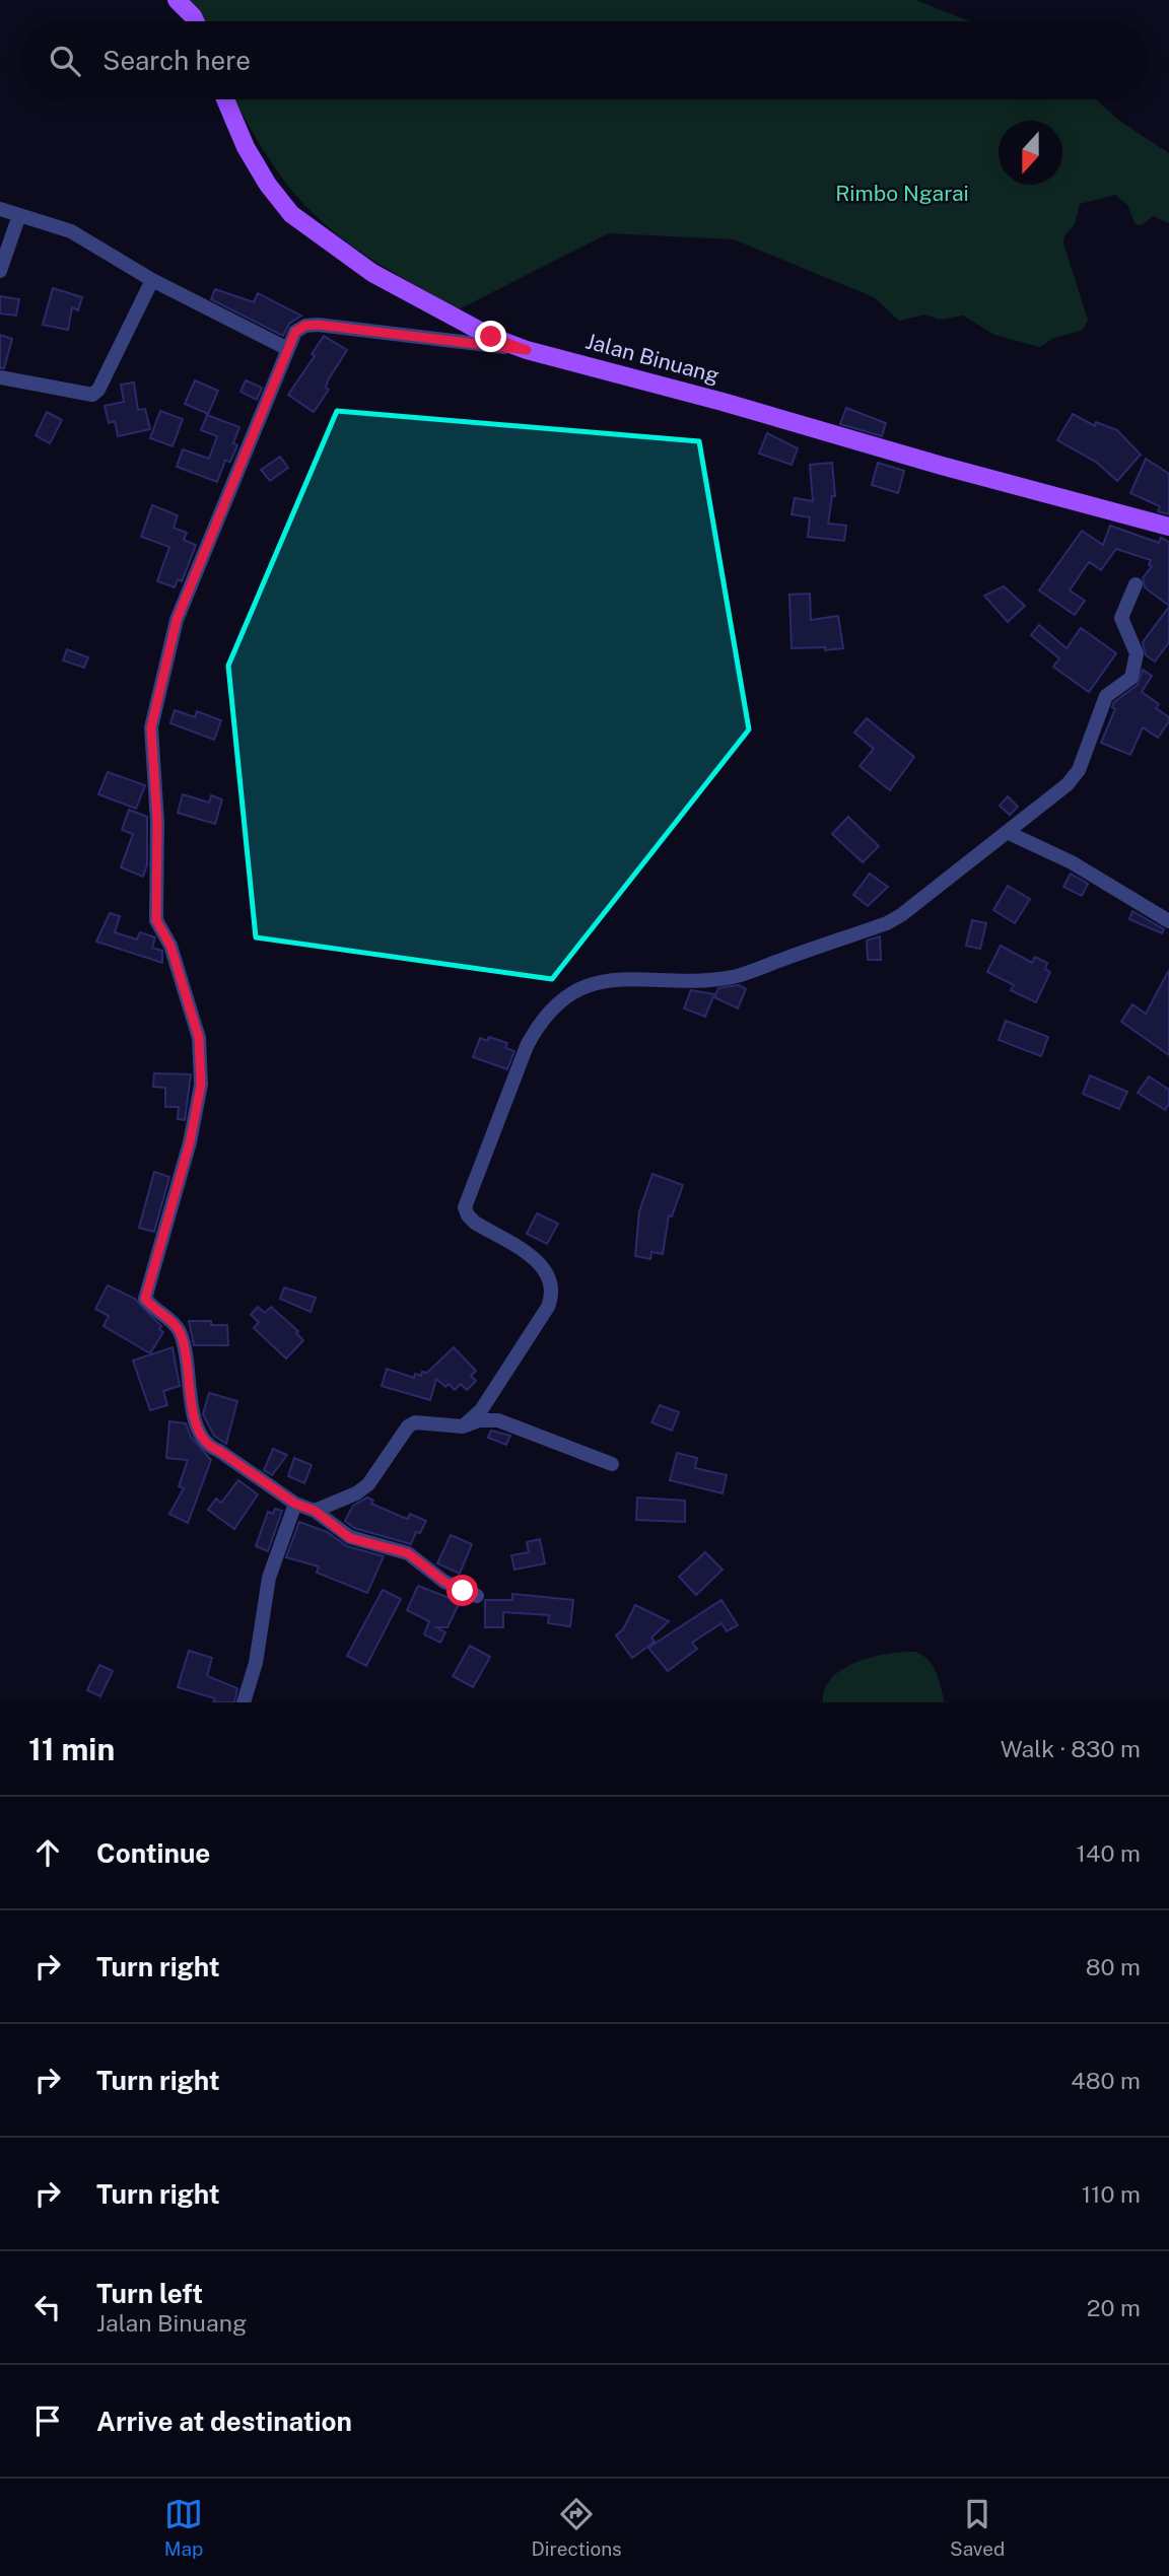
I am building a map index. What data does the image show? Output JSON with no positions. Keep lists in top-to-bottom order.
{
  "streets": {
    "main road": ["Jalan Binuang"]
  },
  "parks": ["Rimbo Ngarai"],
  "north": "bottom",
  "page": {
    "search": "Search here",
    "heading": ["11 min", "Walk · 830 m"],
    "list": [
      ["Continue", "140 m"],
      ["Turn right", "80 m"],
      ["Turn right", "480 m"],
      ["Turn right", "110 m"],
      ["Turn left", "Jalan Binuang", "20 m"],
      "Arrive at destination"
    ],
    "nav": ["Map", "Directions", "Saved"]
  }
}
